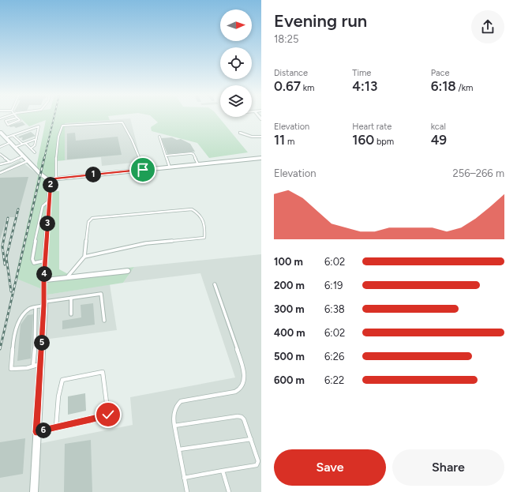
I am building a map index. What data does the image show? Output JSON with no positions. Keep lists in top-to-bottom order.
{
  "north": "right",
  "page": {
    "heading": ["Evening run", "18:25"],
    "stats": [
      ["Distance", "0.67 km"],
      ["Time", "4:13"],
      ["Pace", "6:18 /km"],
      ["Elevation", "11 m"],
      ["Heart rate", "160 bpm"],
      ["kcal", "49"]
    ],
    "chart": ["Elevation", "256–266 m"],
    "pins": [
      "1",
      "2",
      "3",
      "4",
      "5",
      "6"
    ],
    "list": [
      {
        "name": "100 m",
        "note": "6:02"
      },
      {
        "name": "200 m",
        "note": "6:19"
      },
      {
        "name": "300 m",
        "note": "6:38"
      },
      {
        "name": "400 m",
        "note": "6:02"
      },
      {
        "name": "500 m",
        "note": "6:26"
      },
      {
        "name": "600 m",
        "note": "6:22"
      }
    ],
    "buttons": ["Save", "Share"]
  }
}
